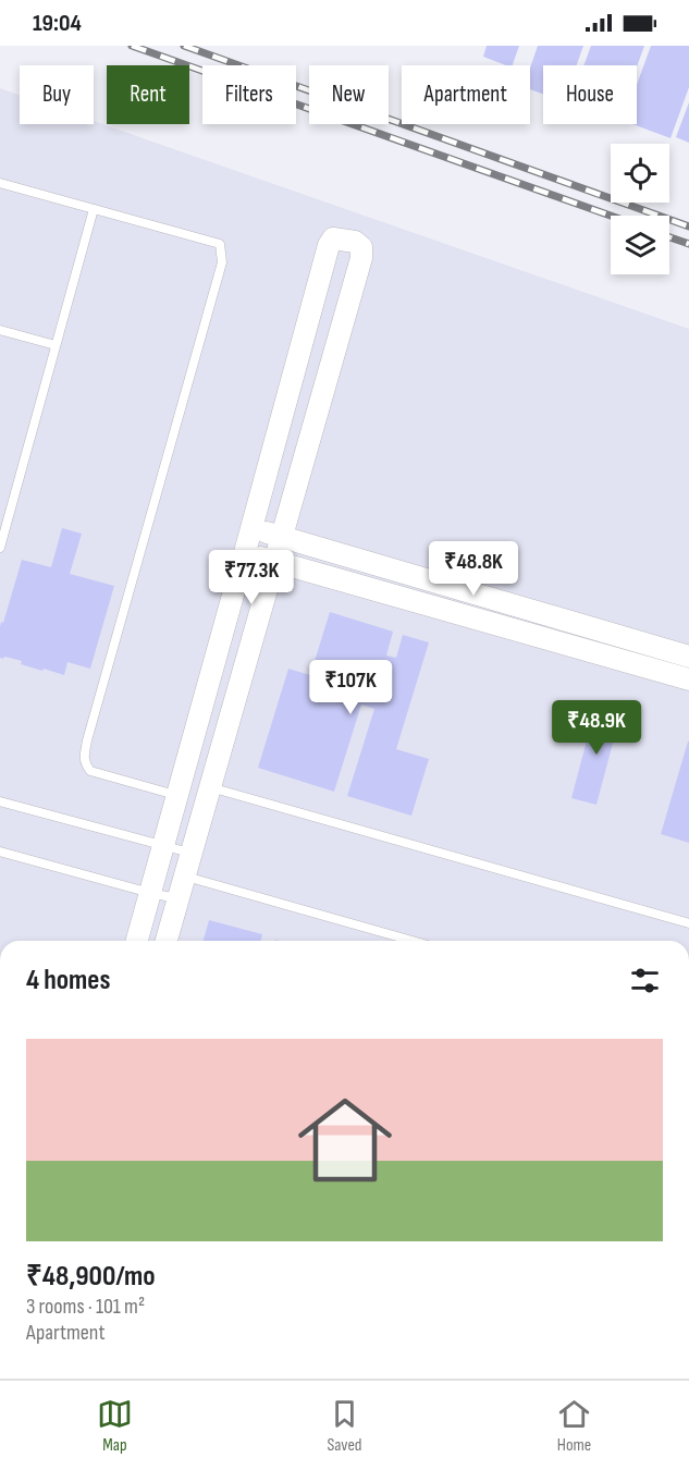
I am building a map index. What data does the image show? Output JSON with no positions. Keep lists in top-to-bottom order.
{
  "page": {
    "status": "19:04",
    "chip": [
      "Buy",
      "Rent",
      "Filters",
      "New",
      "Apartment",
      "House"
    ],
    "price": [
      "₹48.8K",
      "₹77.3K",
      "₹107K",
      "₹48.9K"
    ],
    "heading": "4 homes",
    "list": [
      {
        "name": "₹48,900/mo",
        "note": "3 rooms · 101 m² · Apartment"
      }
    ],
    "tabs": ["Map", "Saved", "Home"]
  }
}
